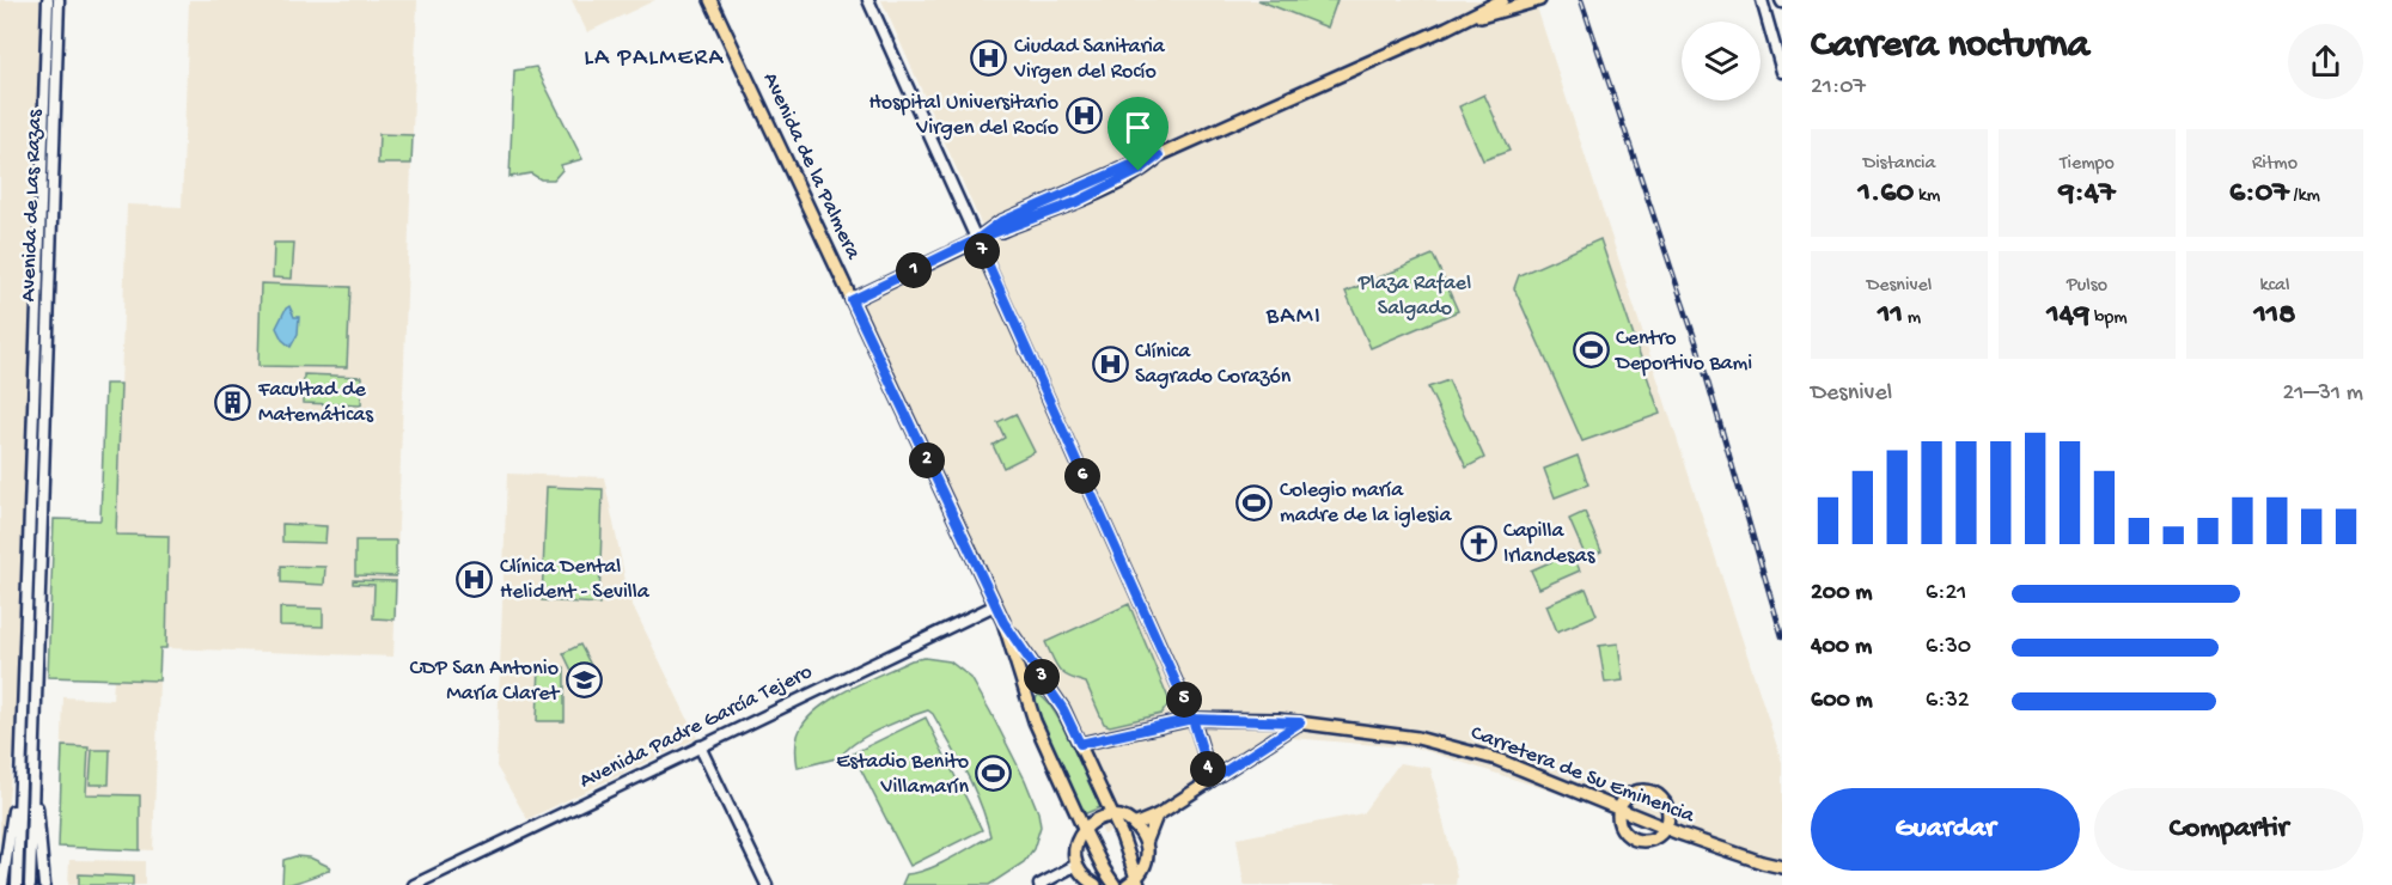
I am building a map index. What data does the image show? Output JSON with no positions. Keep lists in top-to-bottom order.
{
  "streets": {
    "main road": [
      "Avenida de la Palmera",
      "Avenida de Las Razas",
      "Avenida Padre García Tejero",
      "Carretera de Su Eminencia"
    ]
  },
  "crossings": [
    ["Avenida de la Palmera", "Avenida Padre García Tejero"]
  ],
  "districts": ["LA PALMERA", "BAMI"],
  "parks": ["Plaza Rafael Salgado"],
  "places": {
    "hospital": [
      "Ciudad Sanitaria Virgen del Rocío",
      "Hospital Universitario Virgen del Rocío",
      "Clínica Sagrado Corazón",
      "Clínica Dental Helident - Sevilla"
    ],
    "sports": ["Centro Deportivo Bami", "Colegio maría madre de la iglesia", "Estadio Benito Villamarín"],
    "building": ["Facultad de Matemáticas"],
    "church": ["Capilla Irlandesas"],
    "school or university": ["CDP San Antonio María Claret"]
  },
  "page": {
    "heading": ["Carrera nocturna", "21:07"],
    "stats": [
      ["Distancia", "1.60 km"],
      ["Tiempo", "9:47"],
      ["Ritmo", "6:07 /km"],
      ["Desnivel", "11 m"],
      ["Pulso", "149 bpm"],
      ["kcal", "118"]
    ],
    "pins": [
      "7",
      "1",
      "2",
      "6",
      "3",
      "5",
      "4"
    ],
    "chart": ["Desnivel", "21–31 m"],
    "list": [
      {
        "name": "200 m",
        "note": "6:21"
      },
      {
        "name": "400 m",
        "note": "6:30"
      },
      {
        "name": "600 m",
        "note": "6:32"
      }
    ],
    "buttons": ["Guardar", "Compartir"]
  }
}
